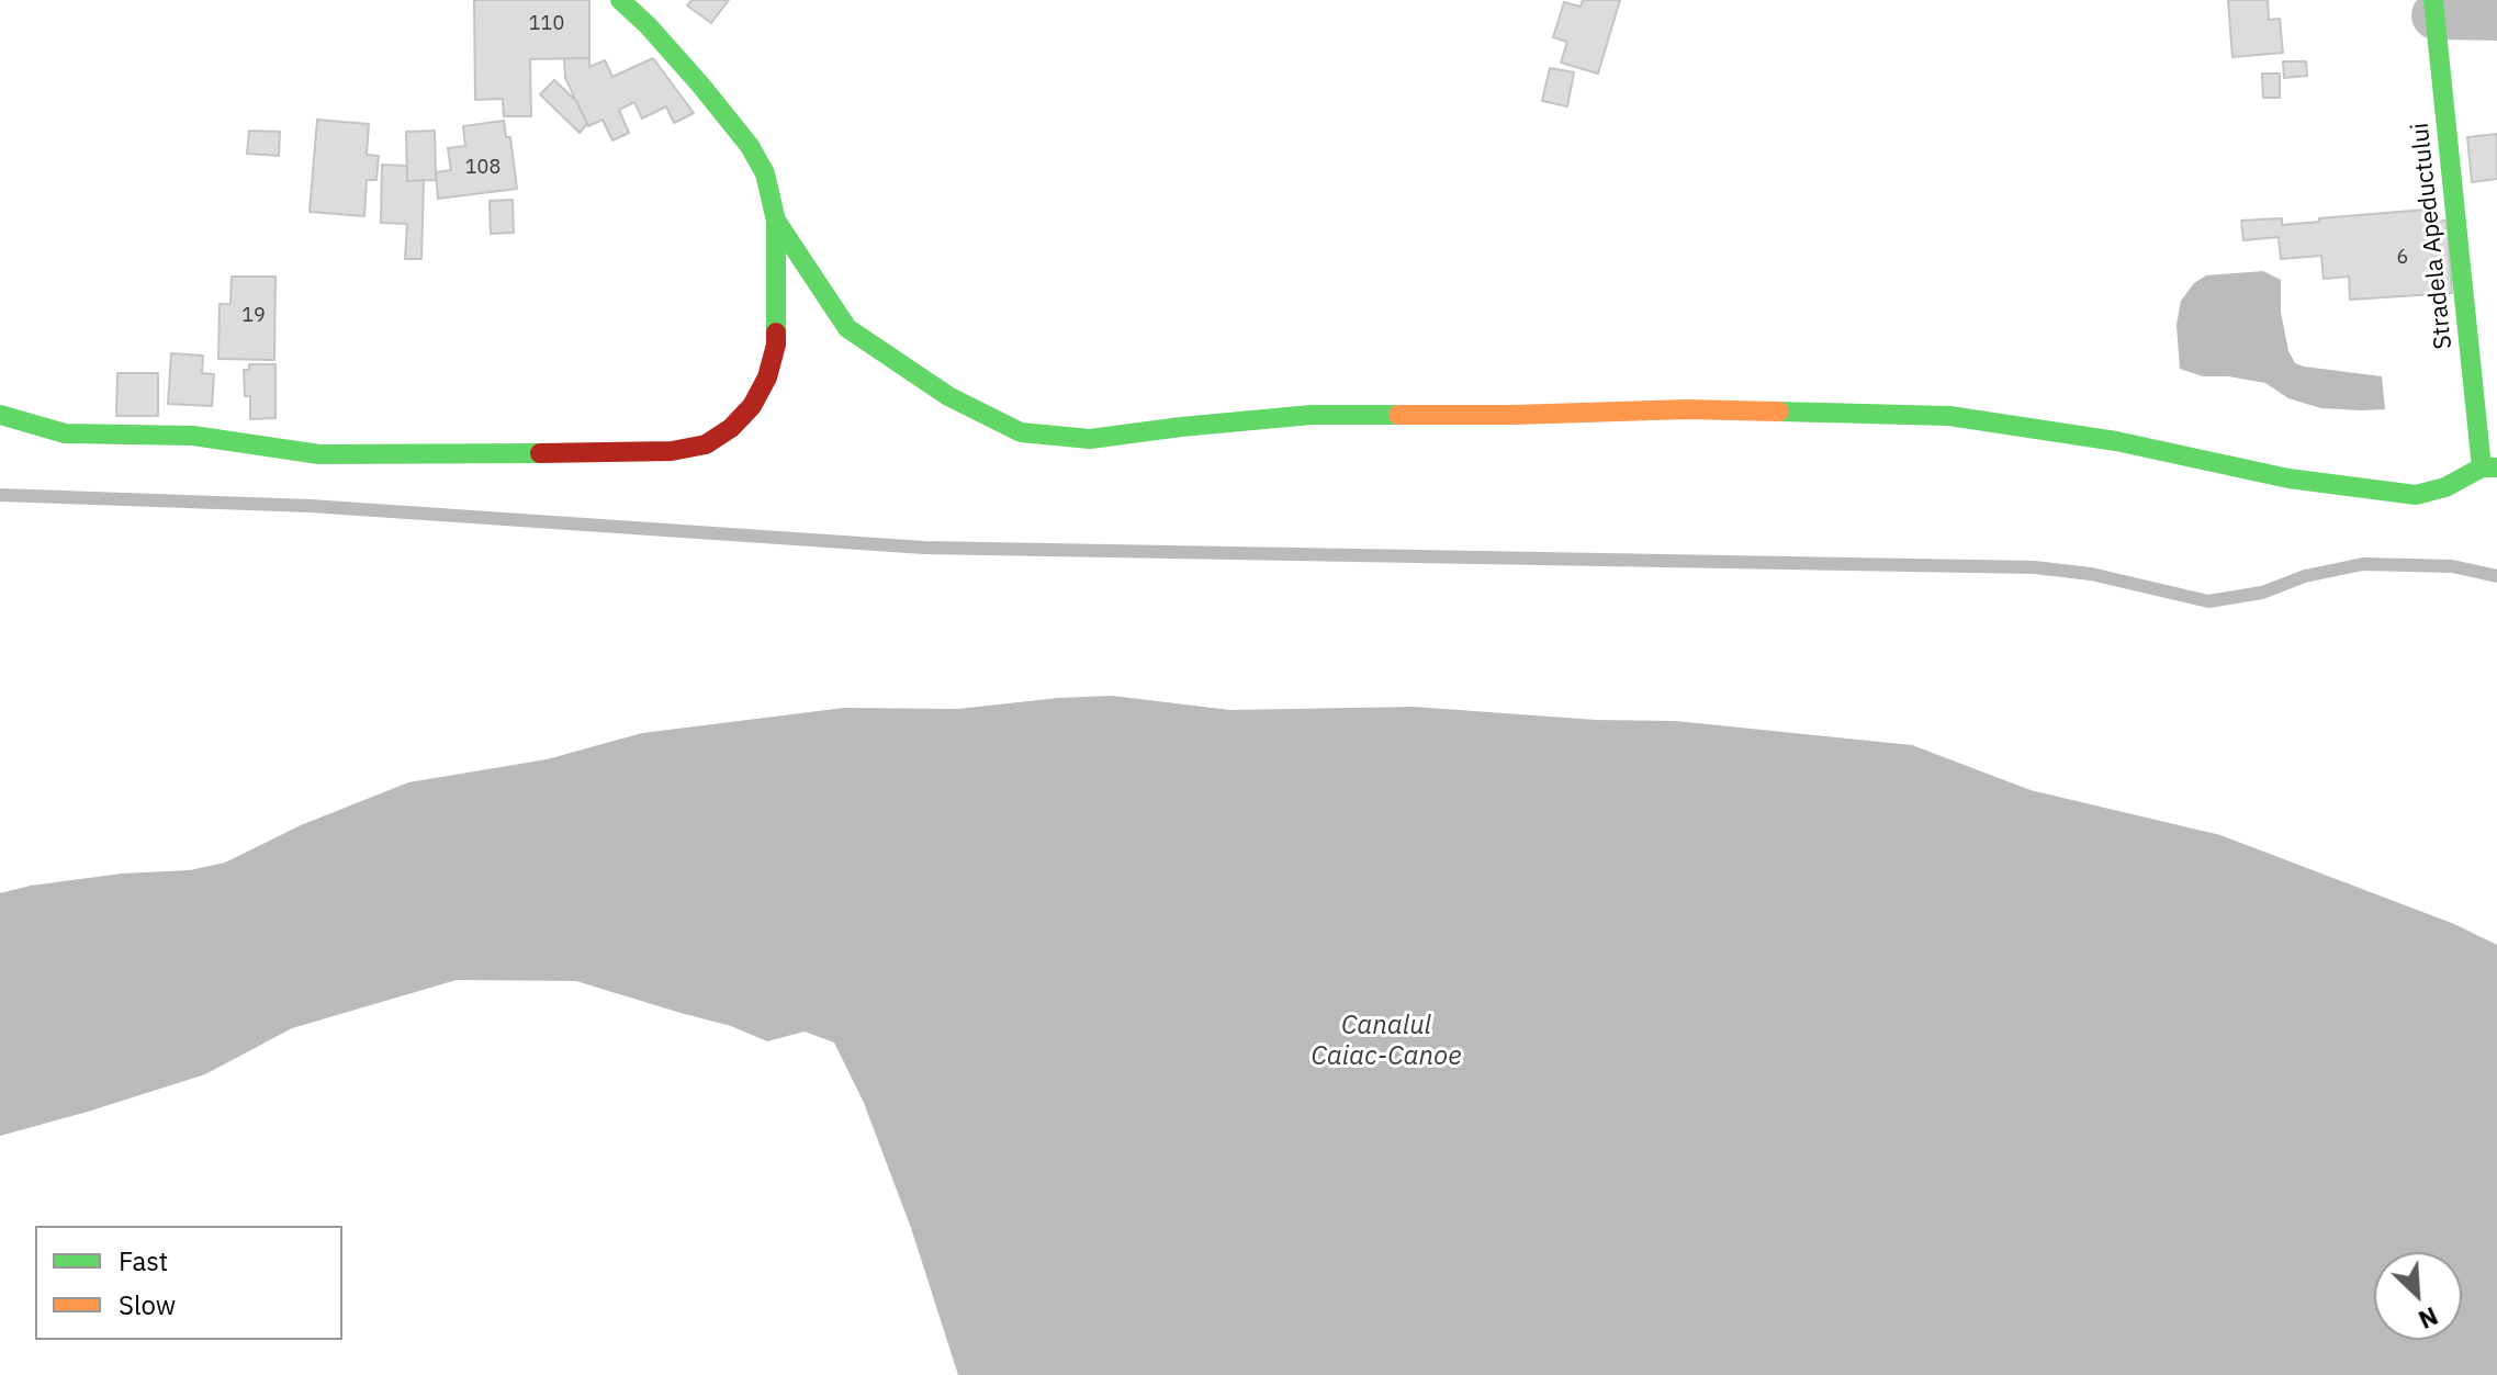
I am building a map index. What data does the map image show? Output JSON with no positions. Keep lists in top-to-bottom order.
{
  "streets": {
    "street": ["Stradela Apeductului"]
  },
  "water": ["Canalul Caiac-Canoe"],
  "house_numbers": [
    "110",
    "108",
    "6",
    "19"
  ],
  "legend": ["Fast", "Slow"],
  "north": "bottom right"
}
